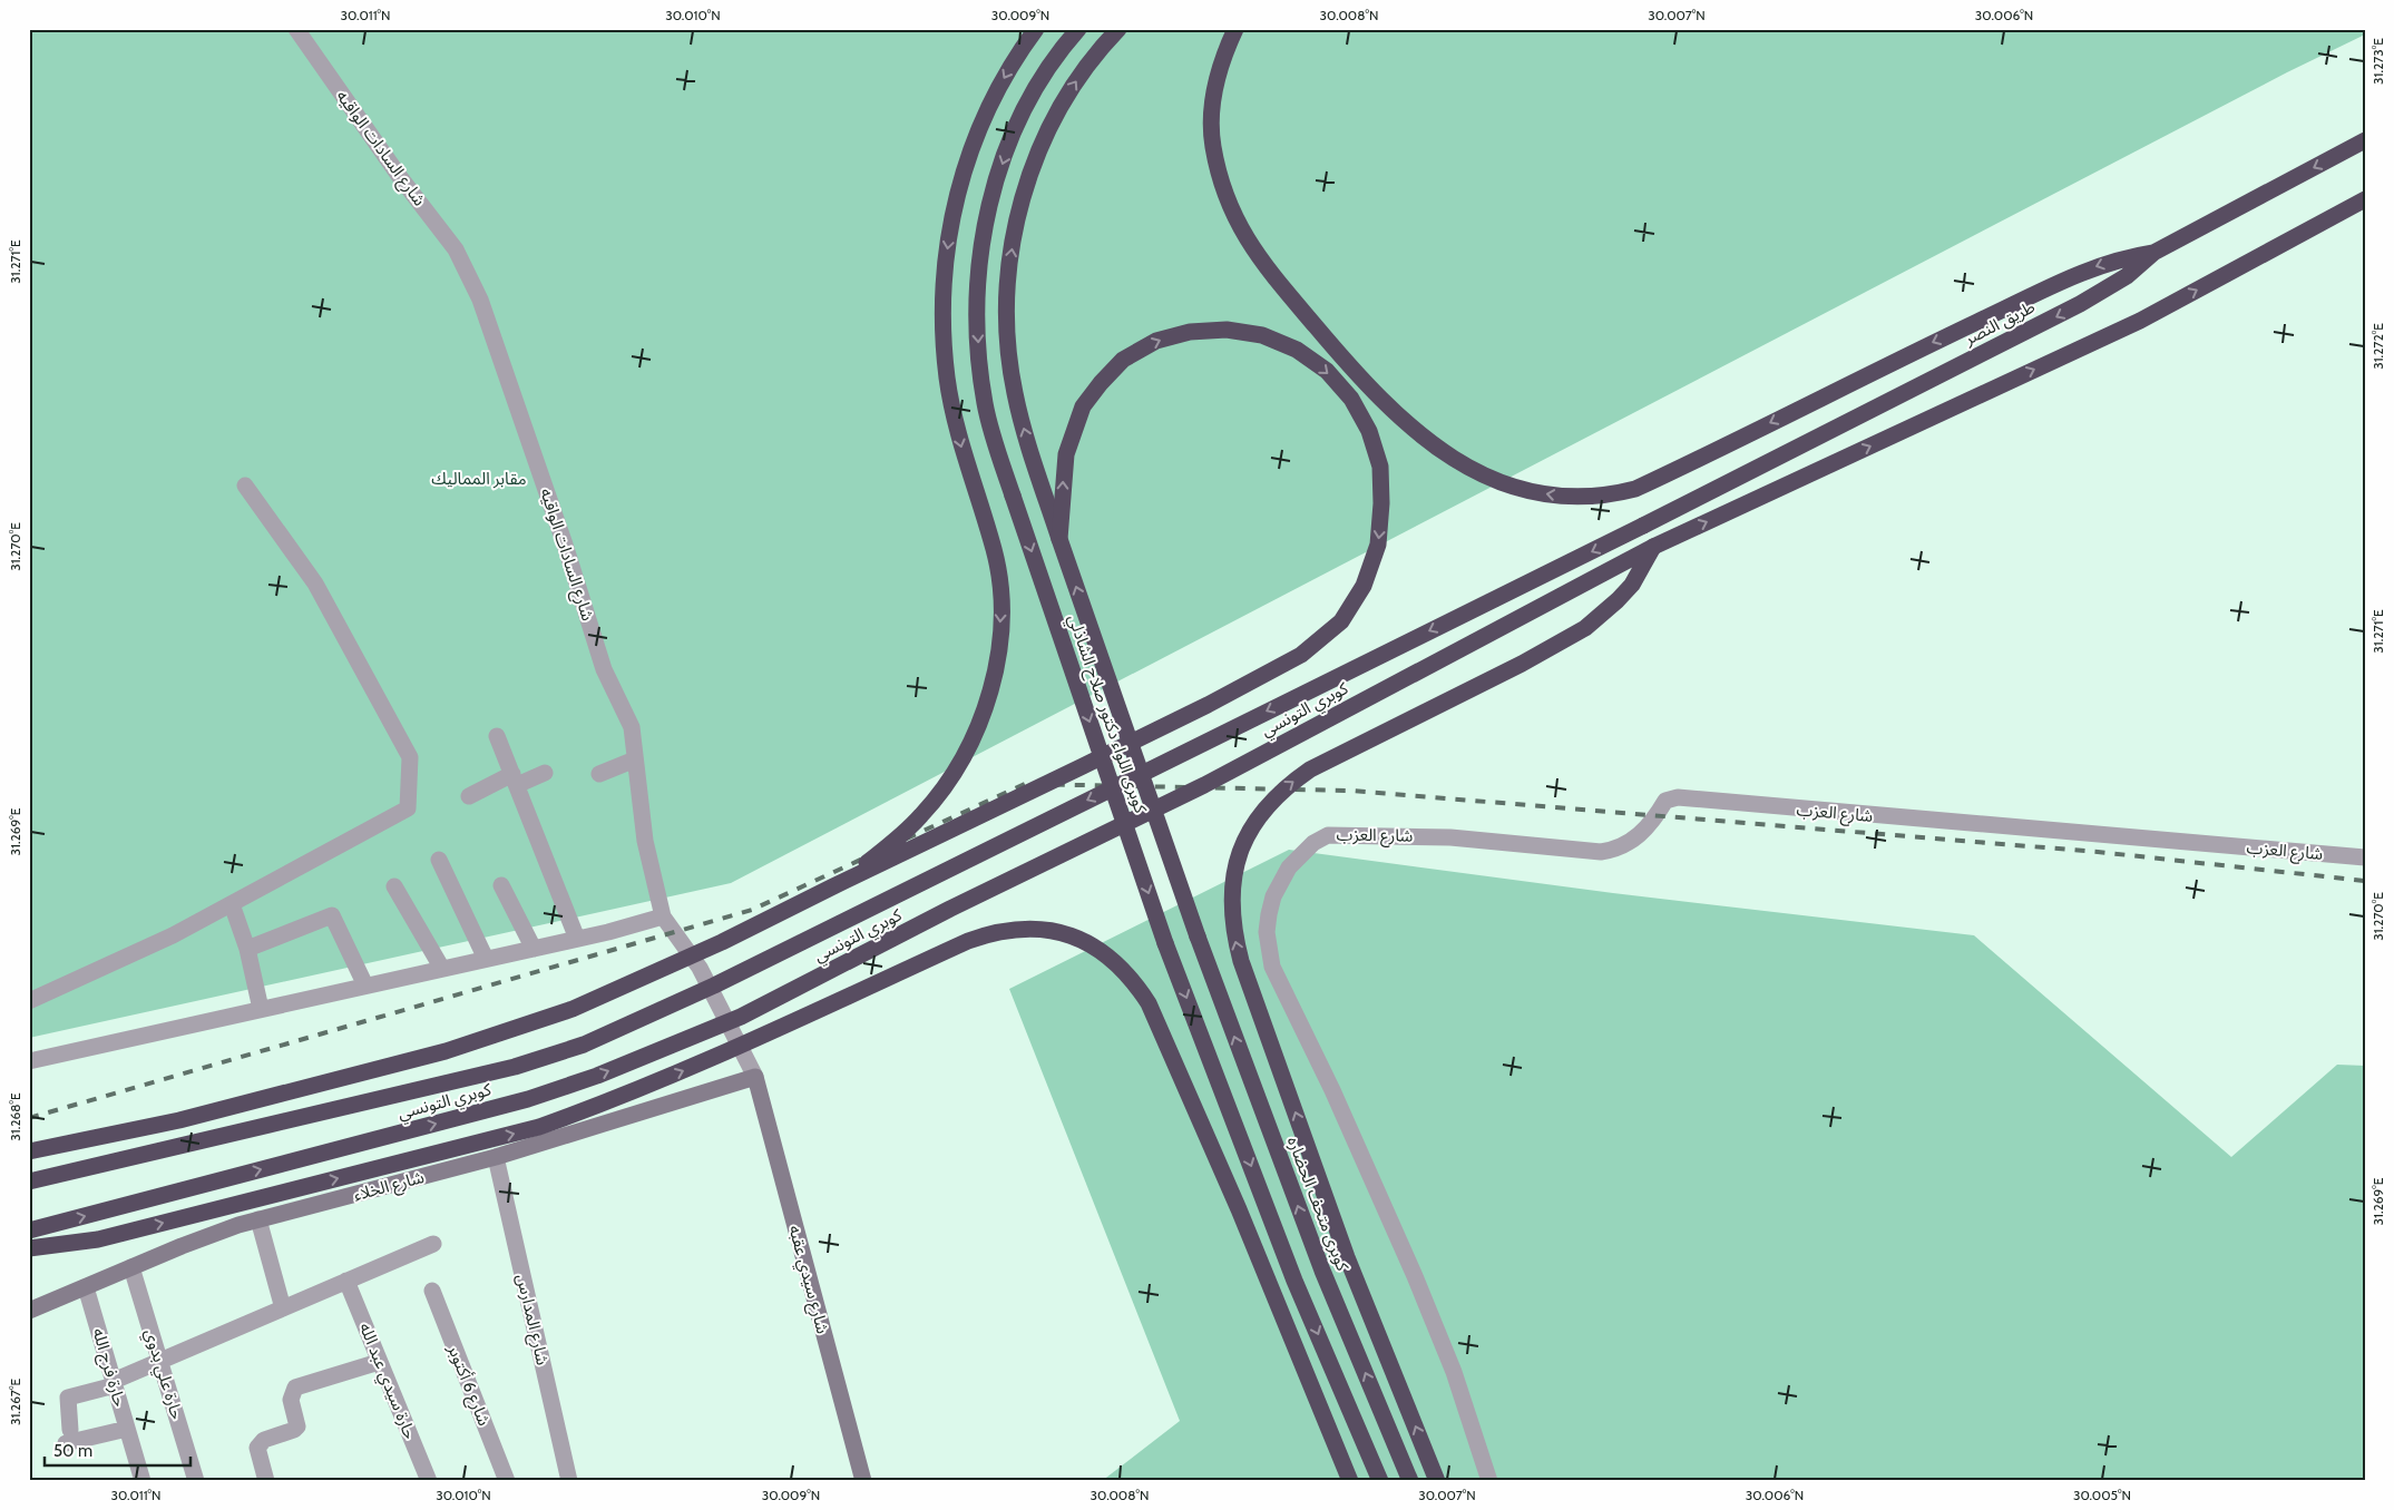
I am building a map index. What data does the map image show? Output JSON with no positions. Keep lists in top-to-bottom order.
{
  "streets": {
    "highway": [
      "طريق النصر",
      "كوبري التونسي",
      "كوبرى اللواء دكتور صلاح الشاذلي",
      "كوبرى متحف الحضاره"
    ],
    "street": [
      "شارع السادات الواقيه",
      "شارع العزب",
      "شارع الخلاء",
      "شارع سيدي عقبه",
      "شارع المدارس",
      "حارة فرج الله",
      "حارة علي بدوي",
      "حارة سيدي عبد الله",
      "شارع 6 أكتوبر"
    ]
  },
  "crossings": [
    ["شارع السادات الواقيه", "شارع الخلاء"],
    ["شارع السادات الواقيه", "شارع سيدي عقبه"],
    ["طريق النصر", "كوبري التونسي"],
    ["كوبرى اللواء دكتور صلاح الشاذلي", "كوبرى متحف الحضاره"],
    ["شارع الخلاء", "شارع سيدي عقبه"],
    ["شارع الخلاء", "شارع المدارس"],
    ["شارع الخلاء", "حارة فرج الله"],
    ["شارع الخلاء", "حارة علي بدوي"]
  ],
  "one_way": ["كوبرى متحف الحضاره"],
  "parks": ["مقابر المماليك"],
  "scale_bar": "50 m",
  "coordinates": [
    "30.011°N",
    "30.010°N",
    "30.009°N",
    "30.008°N",
    "30.007°N",
    "30.006°N",
    "31.273°E",
    "31.271°E",
    "31.272°E",
    "31.270°E",
    "31.269°E",
    "31.268°E",
    "31.267°E",
    "30.005°N"
  ]
}
